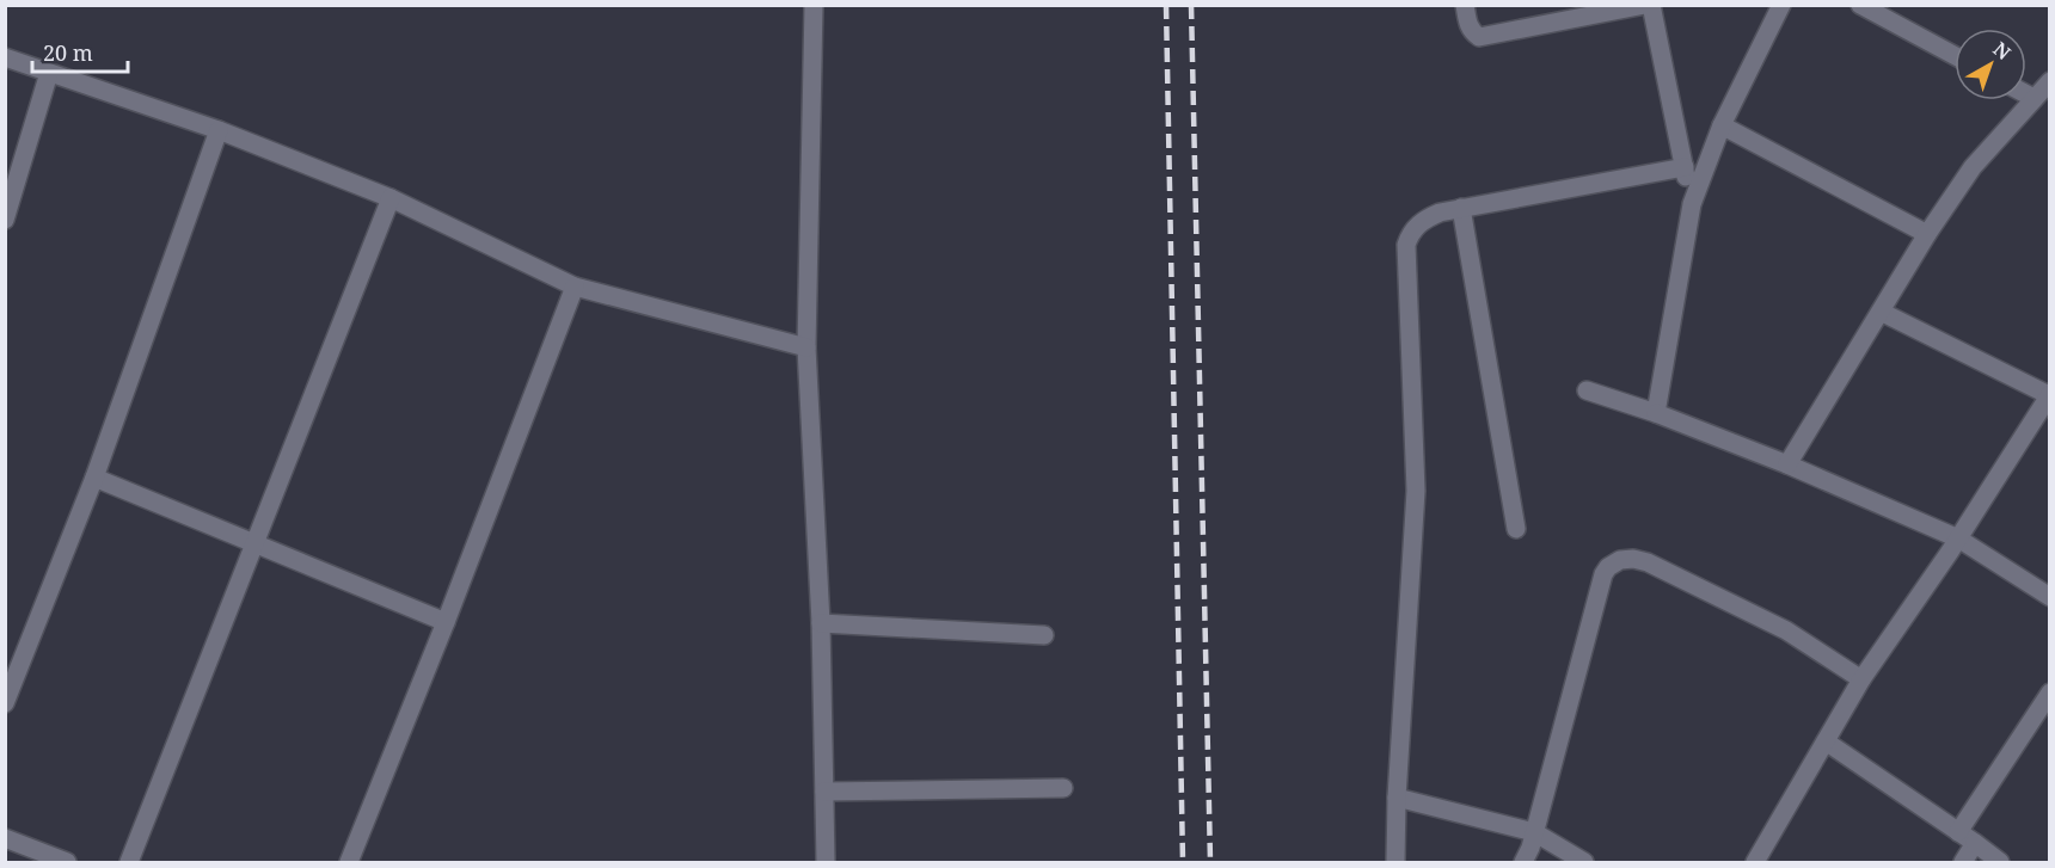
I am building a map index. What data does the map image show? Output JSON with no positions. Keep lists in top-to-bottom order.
{
  "scale_bar": "20 m",
  "north": "top right"
}
